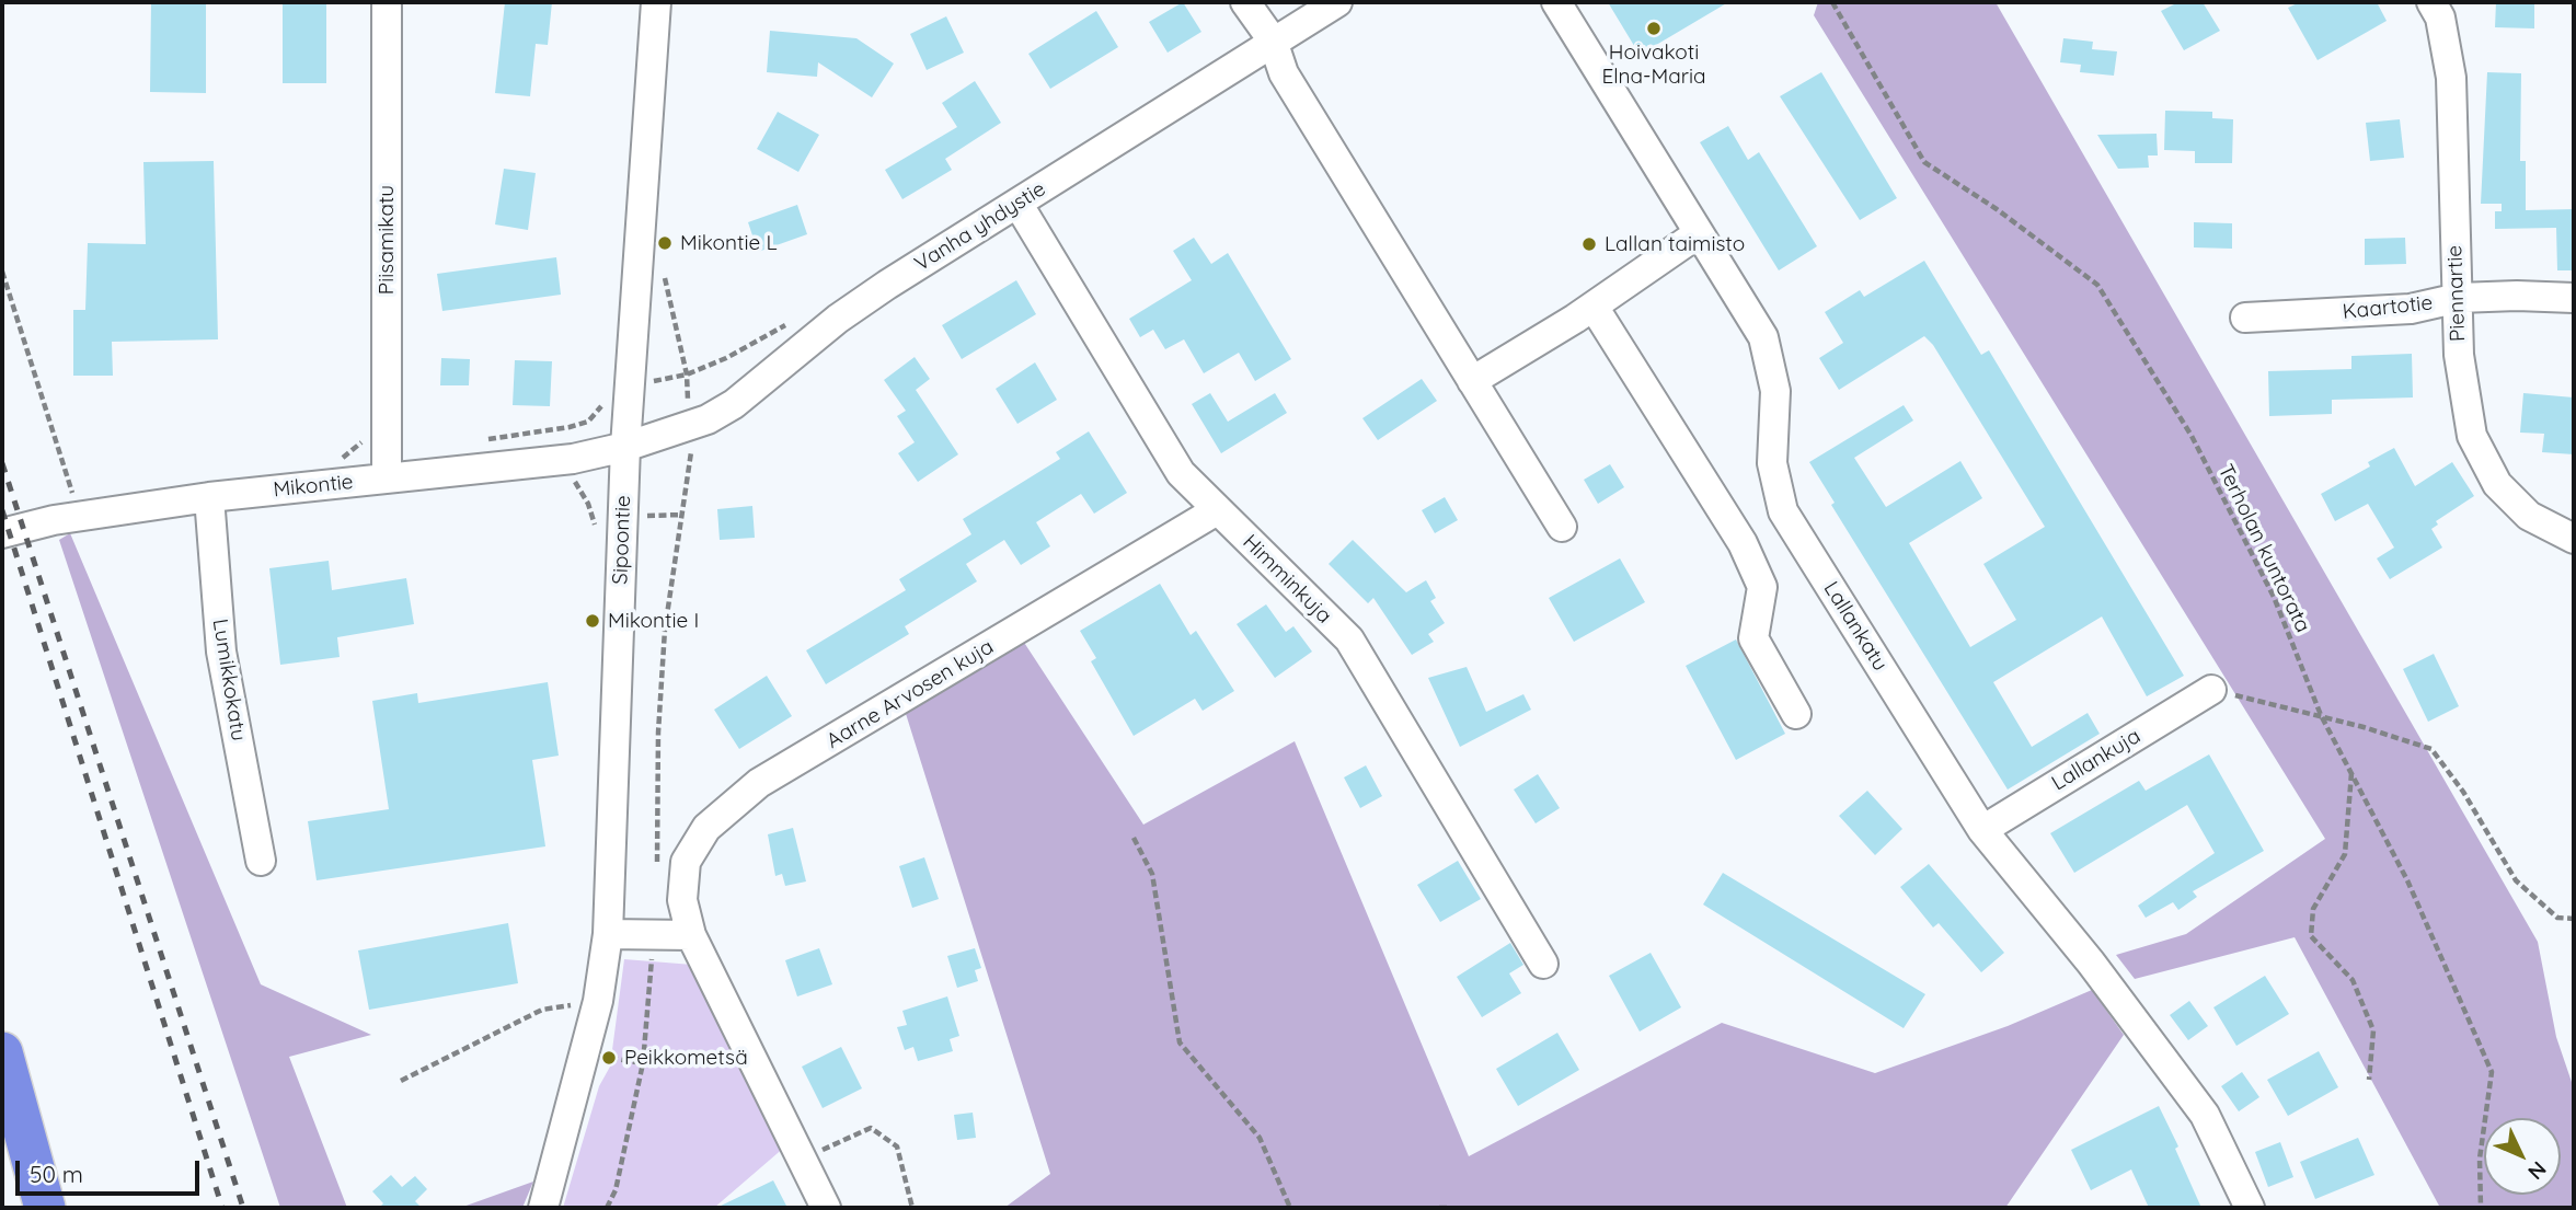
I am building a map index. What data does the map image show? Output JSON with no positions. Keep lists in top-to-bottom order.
{
  "streets": {
    "street": [
      "Vanha yhdystie",
      "Piisamikatu",
      "Piennartie",
      "Kaartotie",
      "Mikontie",
      "Sipoontie",
      "Himminkuja",
      "Lallankatu",
      "Lumikkokatu",
      "Aarne Arvosen kuja",
      "Lallankuja"
    ],
    "path": ["Terholan kuntorata"]
  },
  "crossings": [
    ["Vanha yhdystie", "Mikontie"],
    ["Vanha yhdystie", "Sipoontie"],
    ["Vanha yhdystie", "Himminkuja"],
    ["Piisamikatu", "Mikontie"],
    ["Piennartie", "Kaartotie"],
    ["Mikontie", "Sipoontie"],
    ["Mikontie", "Lumikkokatu"],
    ["Himminkuja", "Aarne Arvosen kuja"],
    ["Lallankatu", "Lallankuja"]
  ],
  "places": [
    "Hoivakoti Elna-Maria",
    "Mikontie L",
    "Lallan taimisto",
    "Mikontie I",
    "Peikkometsä"
  ],
  "scale_bar": "50 m",
  "north": "bottom right"
}
